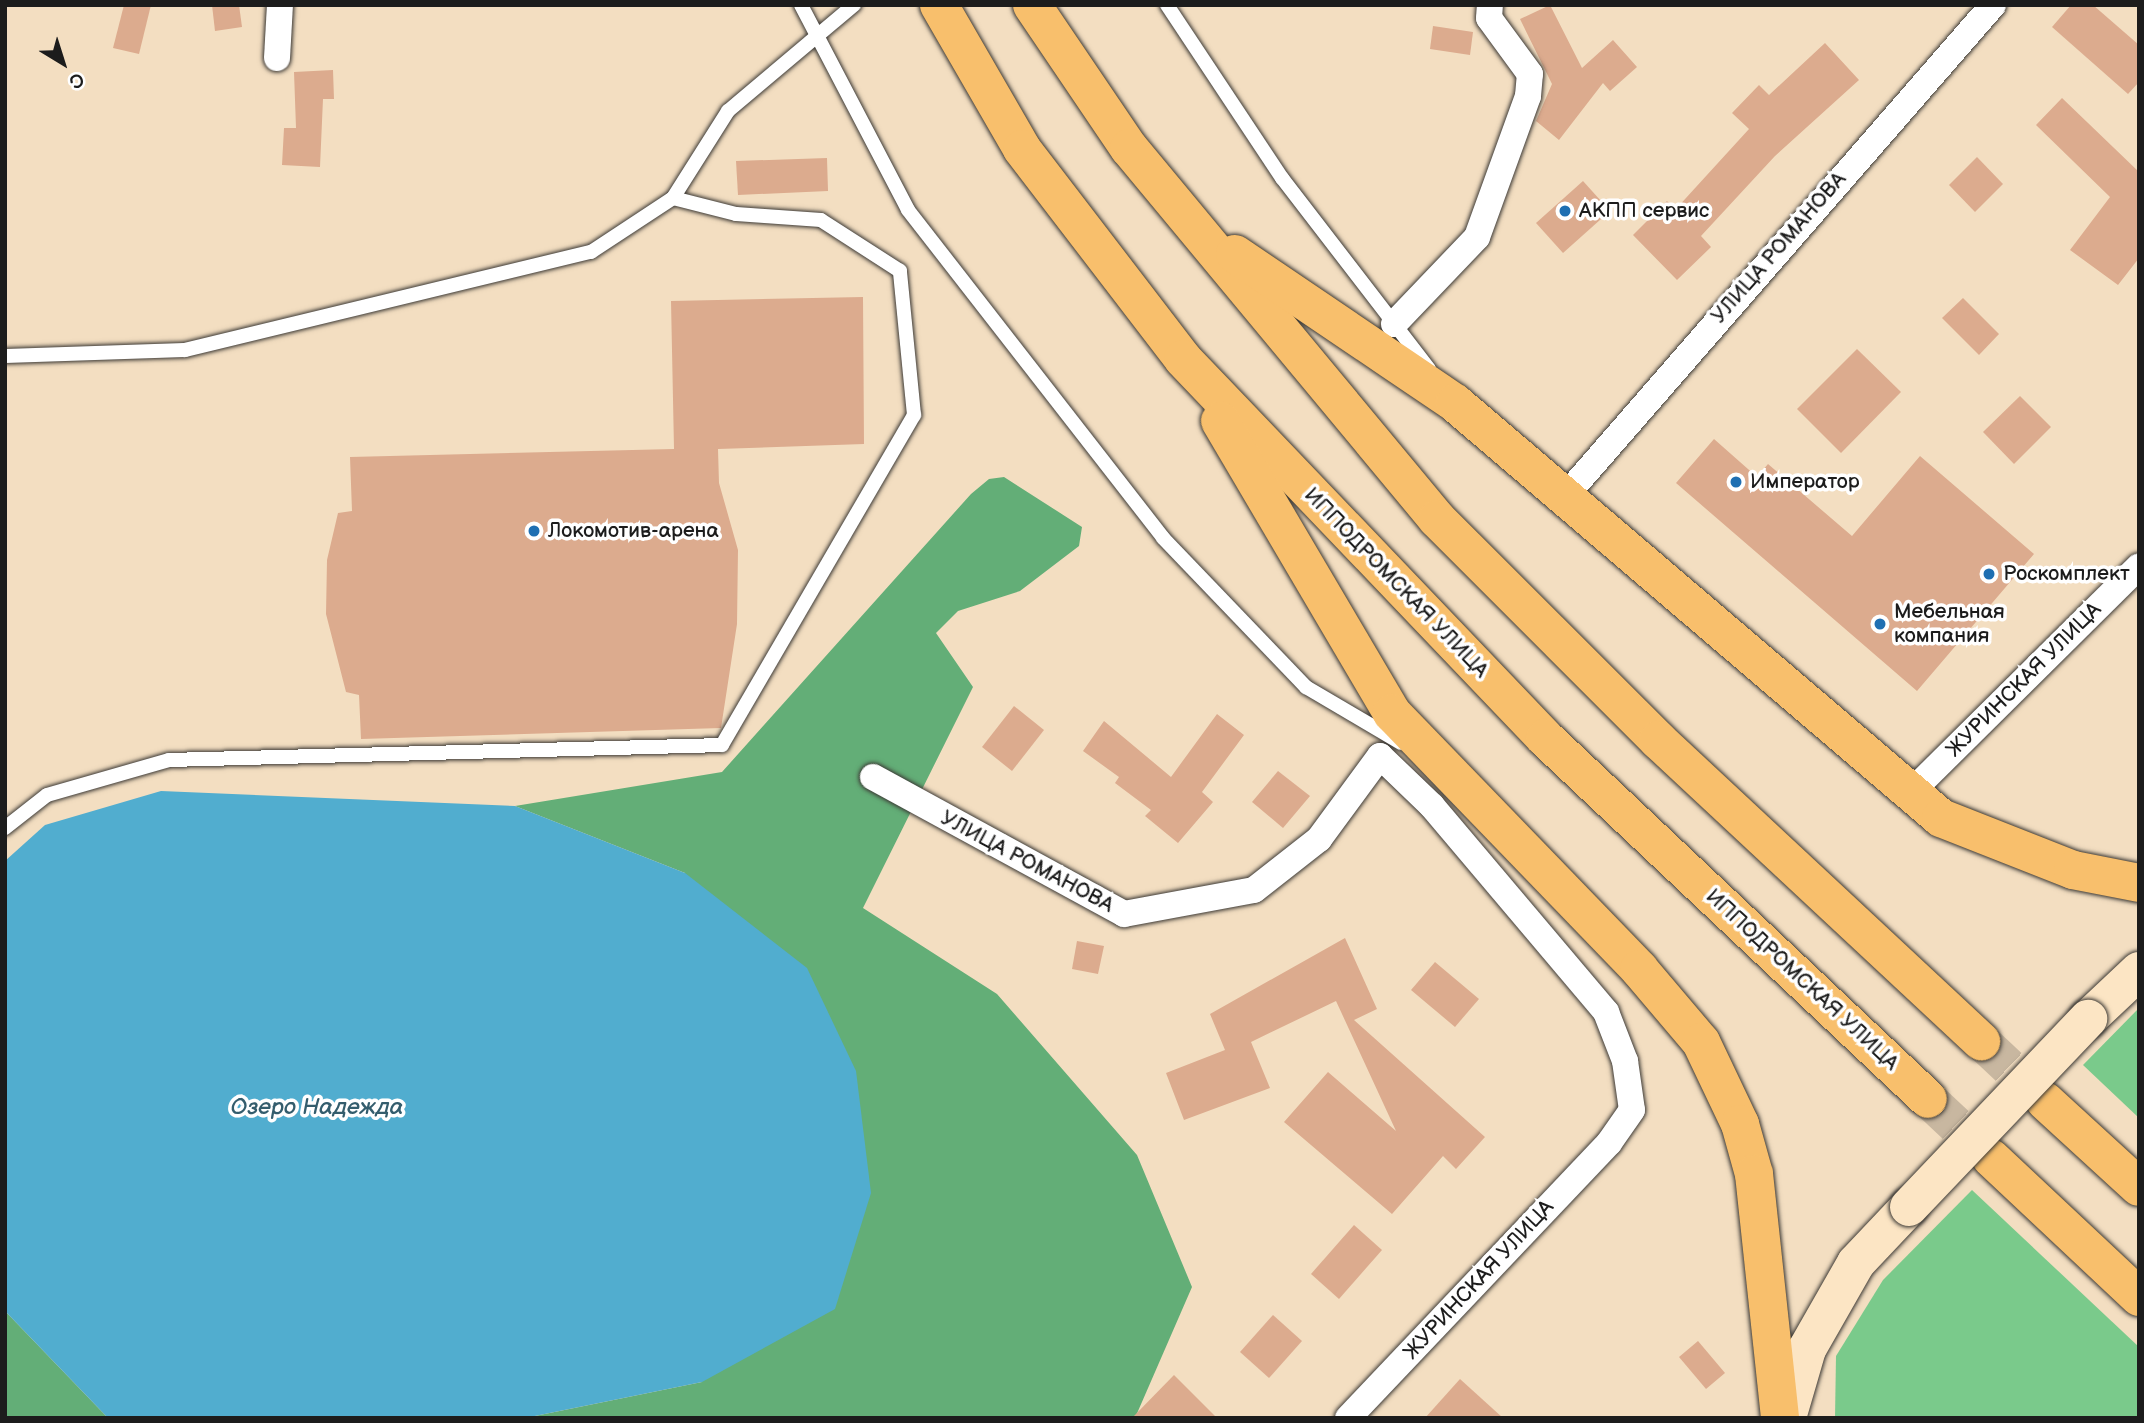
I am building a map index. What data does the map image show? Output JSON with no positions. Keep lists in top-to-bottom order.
{
  "streets": {
    "highway": ["ИППОДРОМСКАЯ УЛИЦА"],
    "street": ["УЛИЦА РОМАНОВА", "ЖУРИНСКАЯ УЛИЦА"]
  },
  "crossings": [
    ["УЛИЦА РОМАНОВА", "ЖУРИНСКАЯ УЛИЦА"]
  ],
  "water": ["Озеро Надежда"],
  "places": [
    "АКПП сервис",
    "Император",
    "Локомотив-арена",
    "Роскомплект",
    "Мебельная компания"
  ],
  "north": "bottom right"
}
